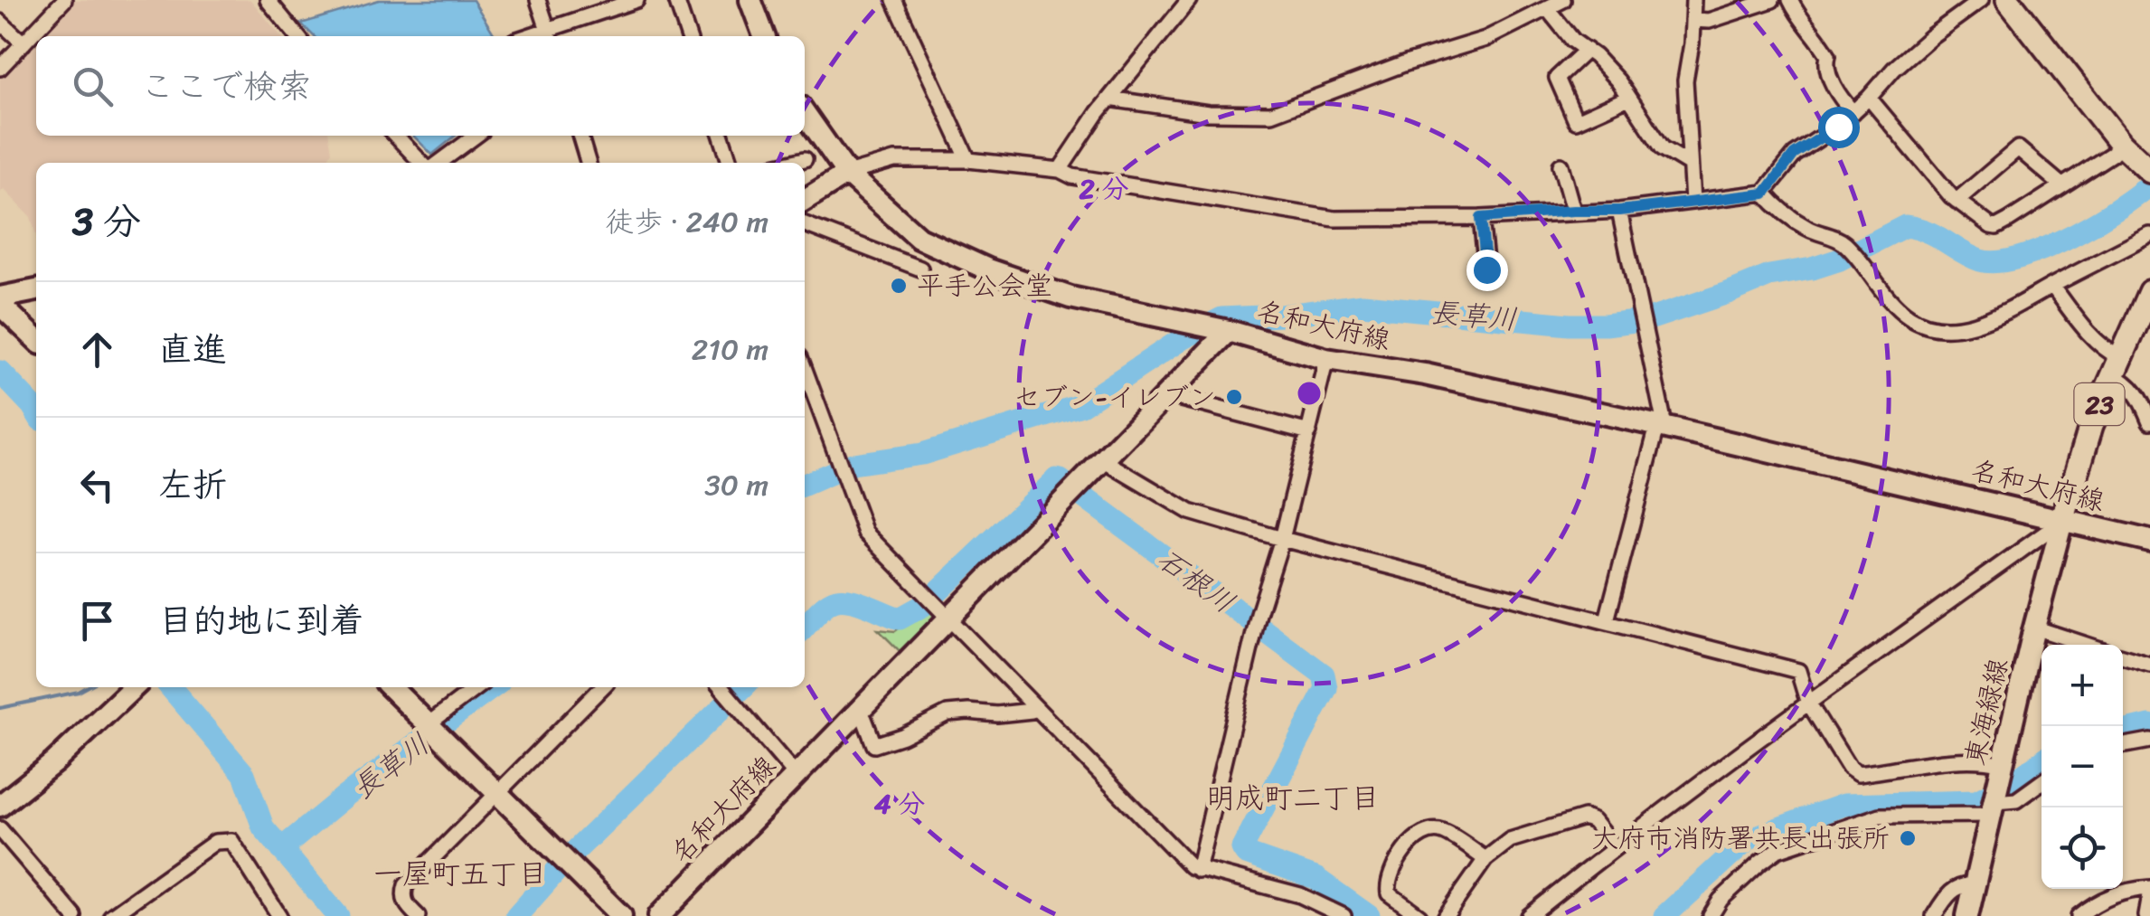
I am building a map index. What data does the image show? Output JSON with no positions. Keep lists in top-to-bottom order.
{
  "streets": {
    "main road": ["名和大府線", "23", "東海緑線"]
  },
  "crossings": [
    ["名和大府線", "23"],
    ["名和大府線", "東海緑線"],
    ["23", "東海緑線"]
  ],
  "districts": ["明成町二丁目", "一屋町五丁目"],
  "water": ["長草川", "石根川"],
  "places": ["平手公会堂", "セブン-イレブン", "大府市消防署共長出張所"],
  "page": {
    "search": "ここで検索",
    "heading": ["3 分", "徒歩 · 240 m"],
    "list": [
      ["直進", "210 m"],
      ["左折", "30 m"],
      "目的地に到着"
    ],
    "map_buttons": ["+", "−"]
  },
  "rings": ["2 分", "4 分"]
}
